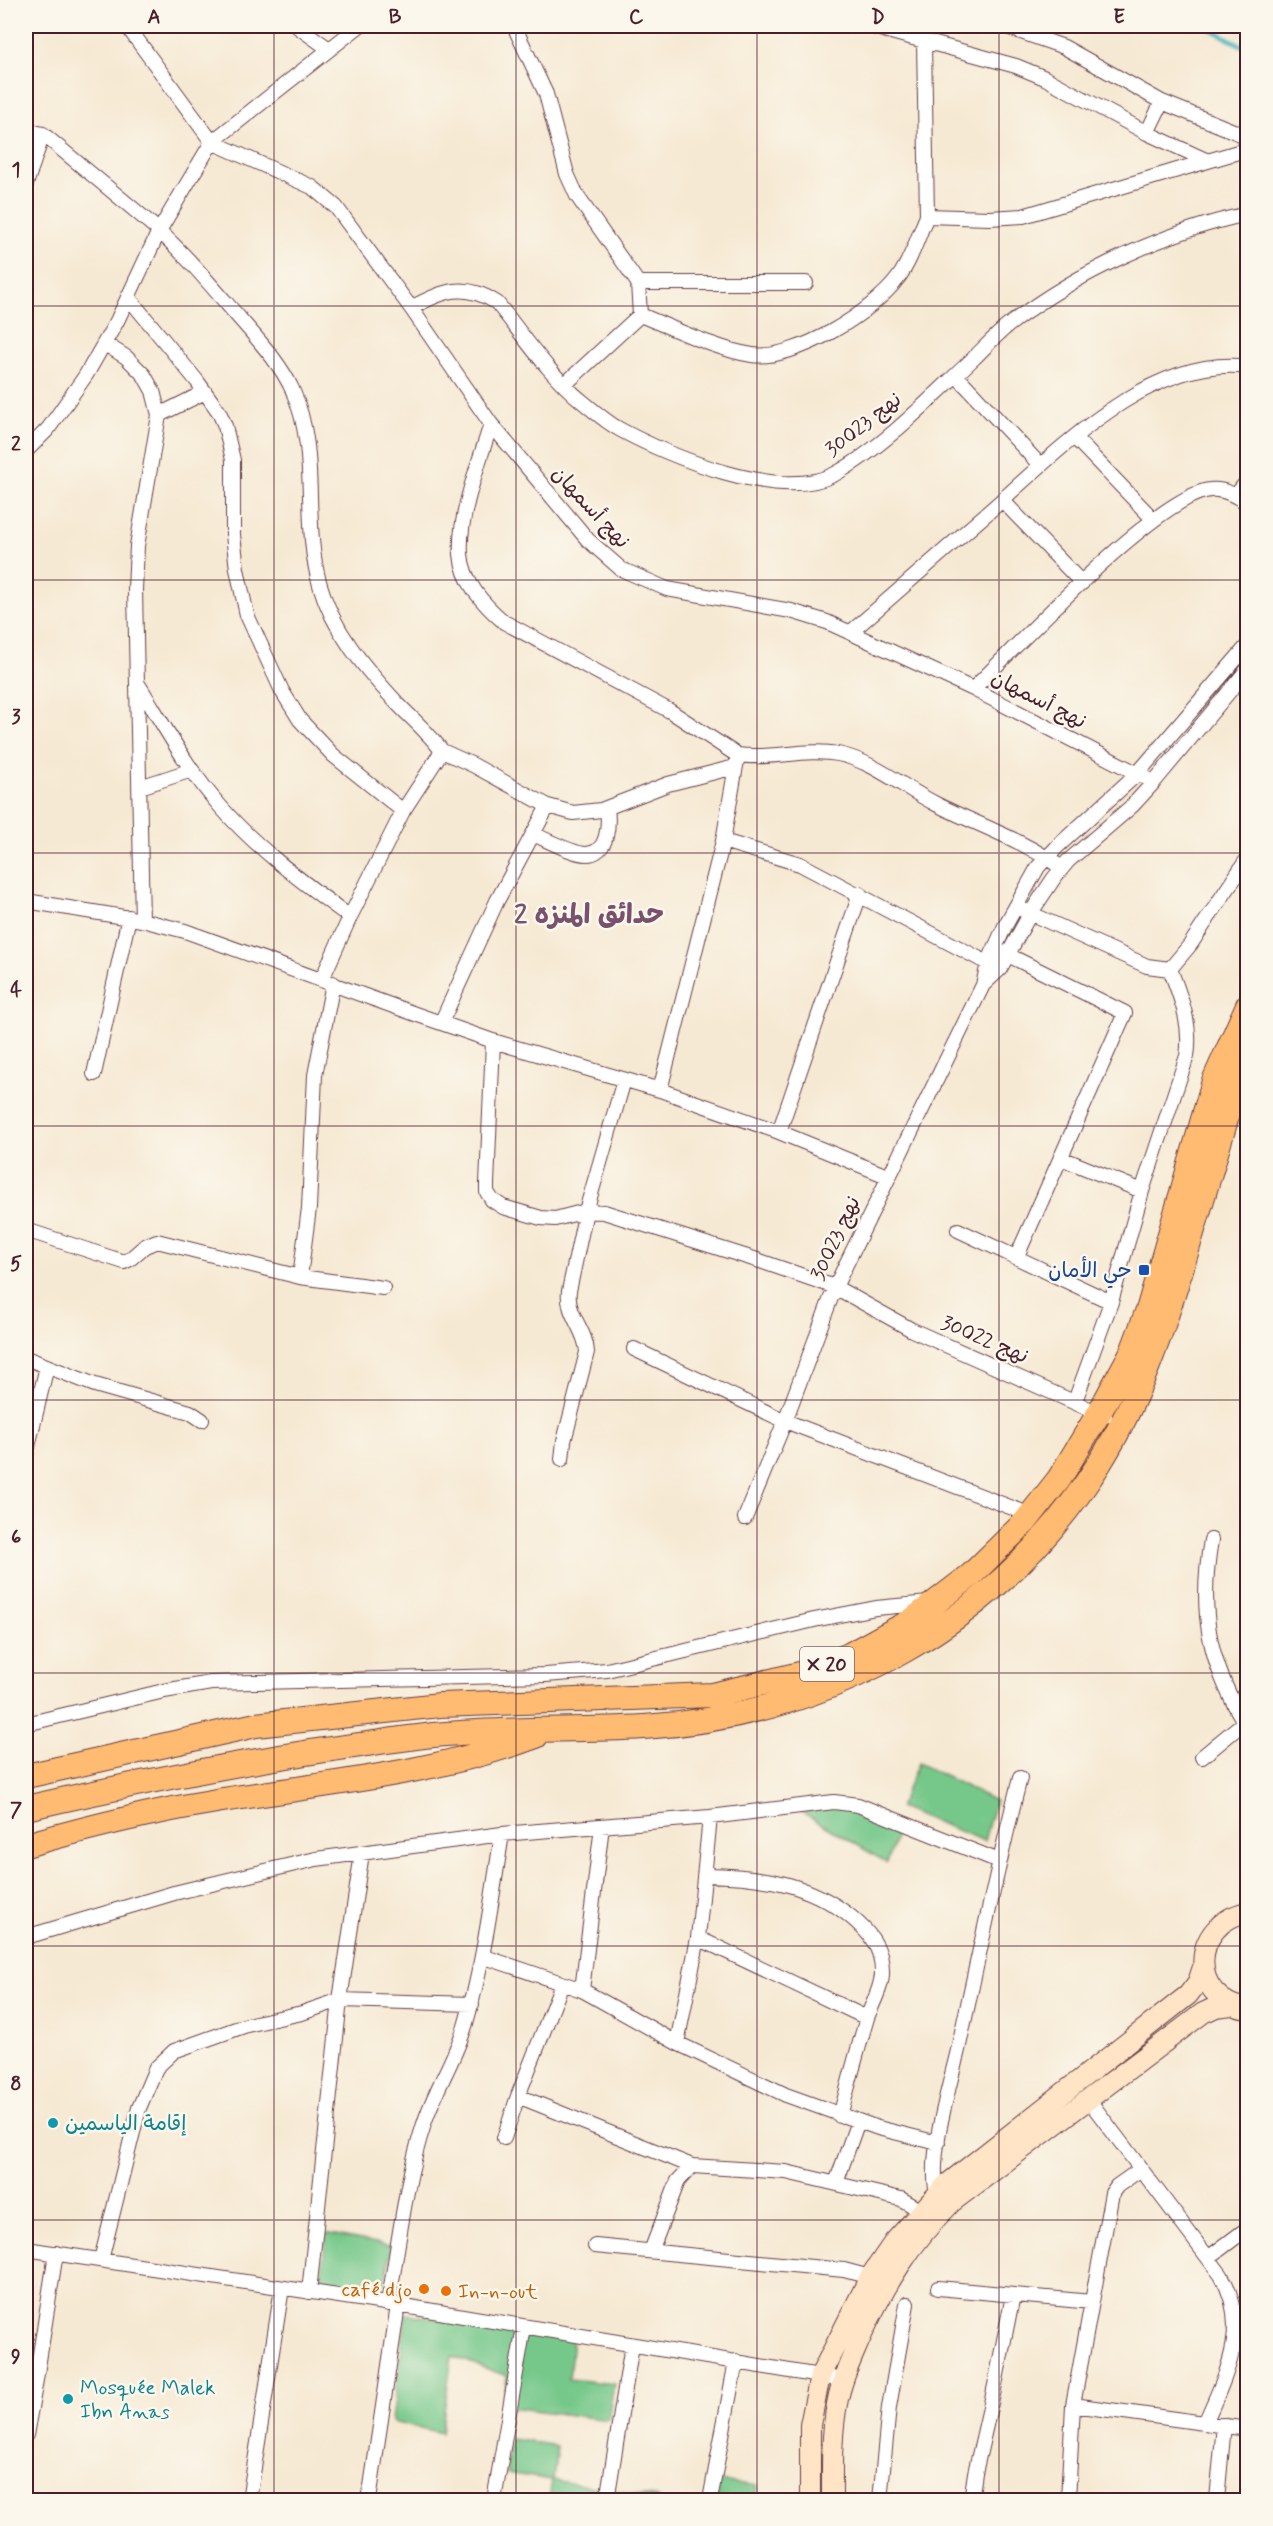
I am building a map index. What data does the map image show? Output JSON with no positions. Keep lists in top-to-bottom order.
{
  "streets": {
    "highway": ["X 20"],
    "street": ["نهج 30023", "نهج أسمهان", "نهج 30022"]
  },
  "crossings": [
    ["نهج 30023", "نهج أسمهان"],
    ["نهج 30023", "نهج 30022"],
    ["نهج 30022", "X 20"]
  ],
  "districts": ["حدائق المنزه 2"],
  "places": {
    "transit": ["حي الأمان"],
    "other": [
      "إقامة الياسمين",
      "café djo",
      "In-n-out",
      "Mosquée Malek Ibn Anas"
    ]
  },
  "grid": {
    "columns": [
      "A",
      "B",
      "C",
      "D",
      "E"
    ],
    "rows": [
      "1",
      "2",
      "3",
      "4",
      "5",
      "6",
      "7",
      "8",
      "9"
    ]
  }
}
